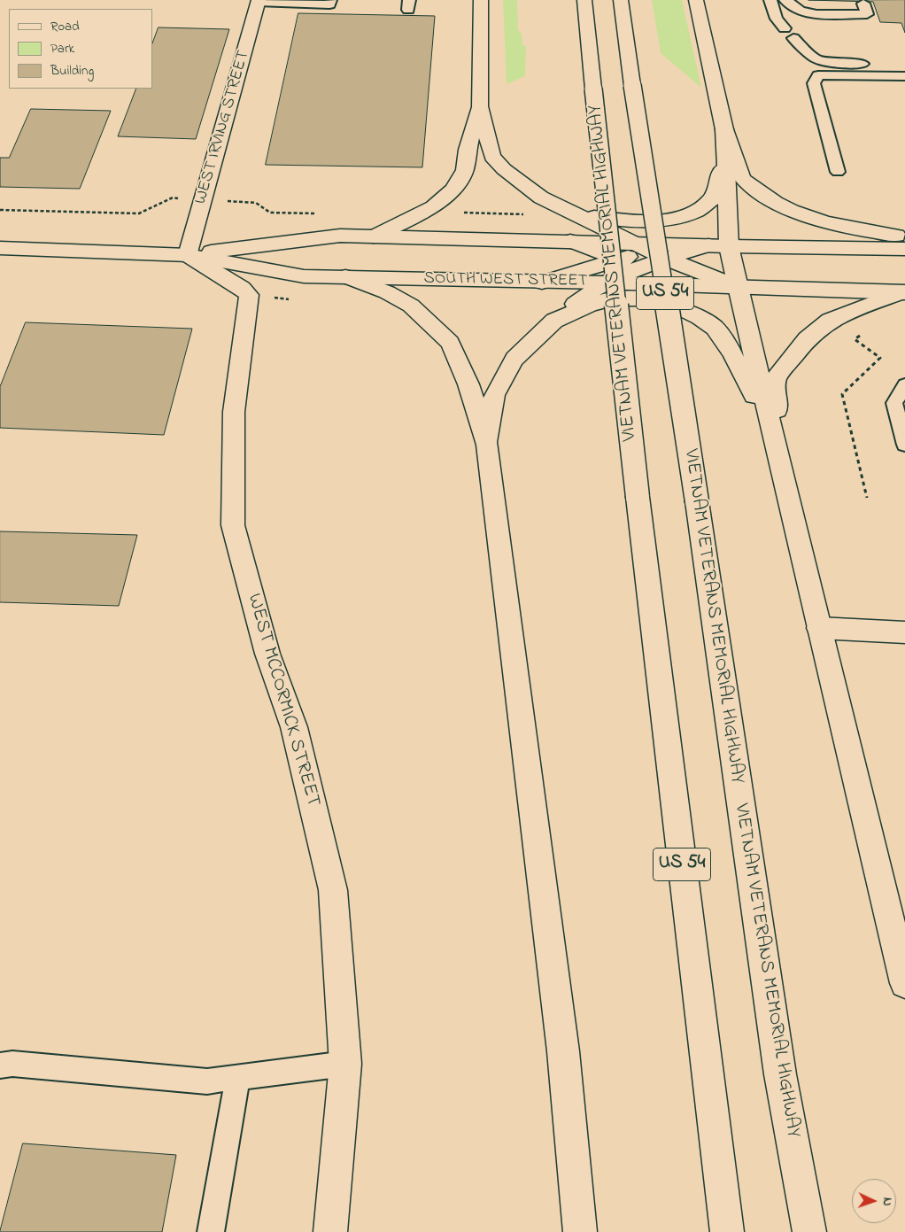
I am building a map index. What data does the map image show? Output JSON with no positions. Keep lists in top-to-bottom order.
{
  "streets": {
    "main road": [
      "WEST IRVING STREET",
      "VIETNAM VETERANS MEMORIAL HIGHWAY",
      "SOUTH WEST STREET",
      "US 54",
      "WEST MCCORMICK STREET"
    ]
  },
  "crossings": [
    ["WEST IRVING STREET", "SOUTH WEST STREET"],
    ["WEST IRVING STREET", "WEST MCCORMICK STREET"],
    ["SOUTH WEST STREET", "WEST MCCORMICK STREET"]
  ],
  "legend": ["Road", "Park", "Building"],
  "north": "right"
}
